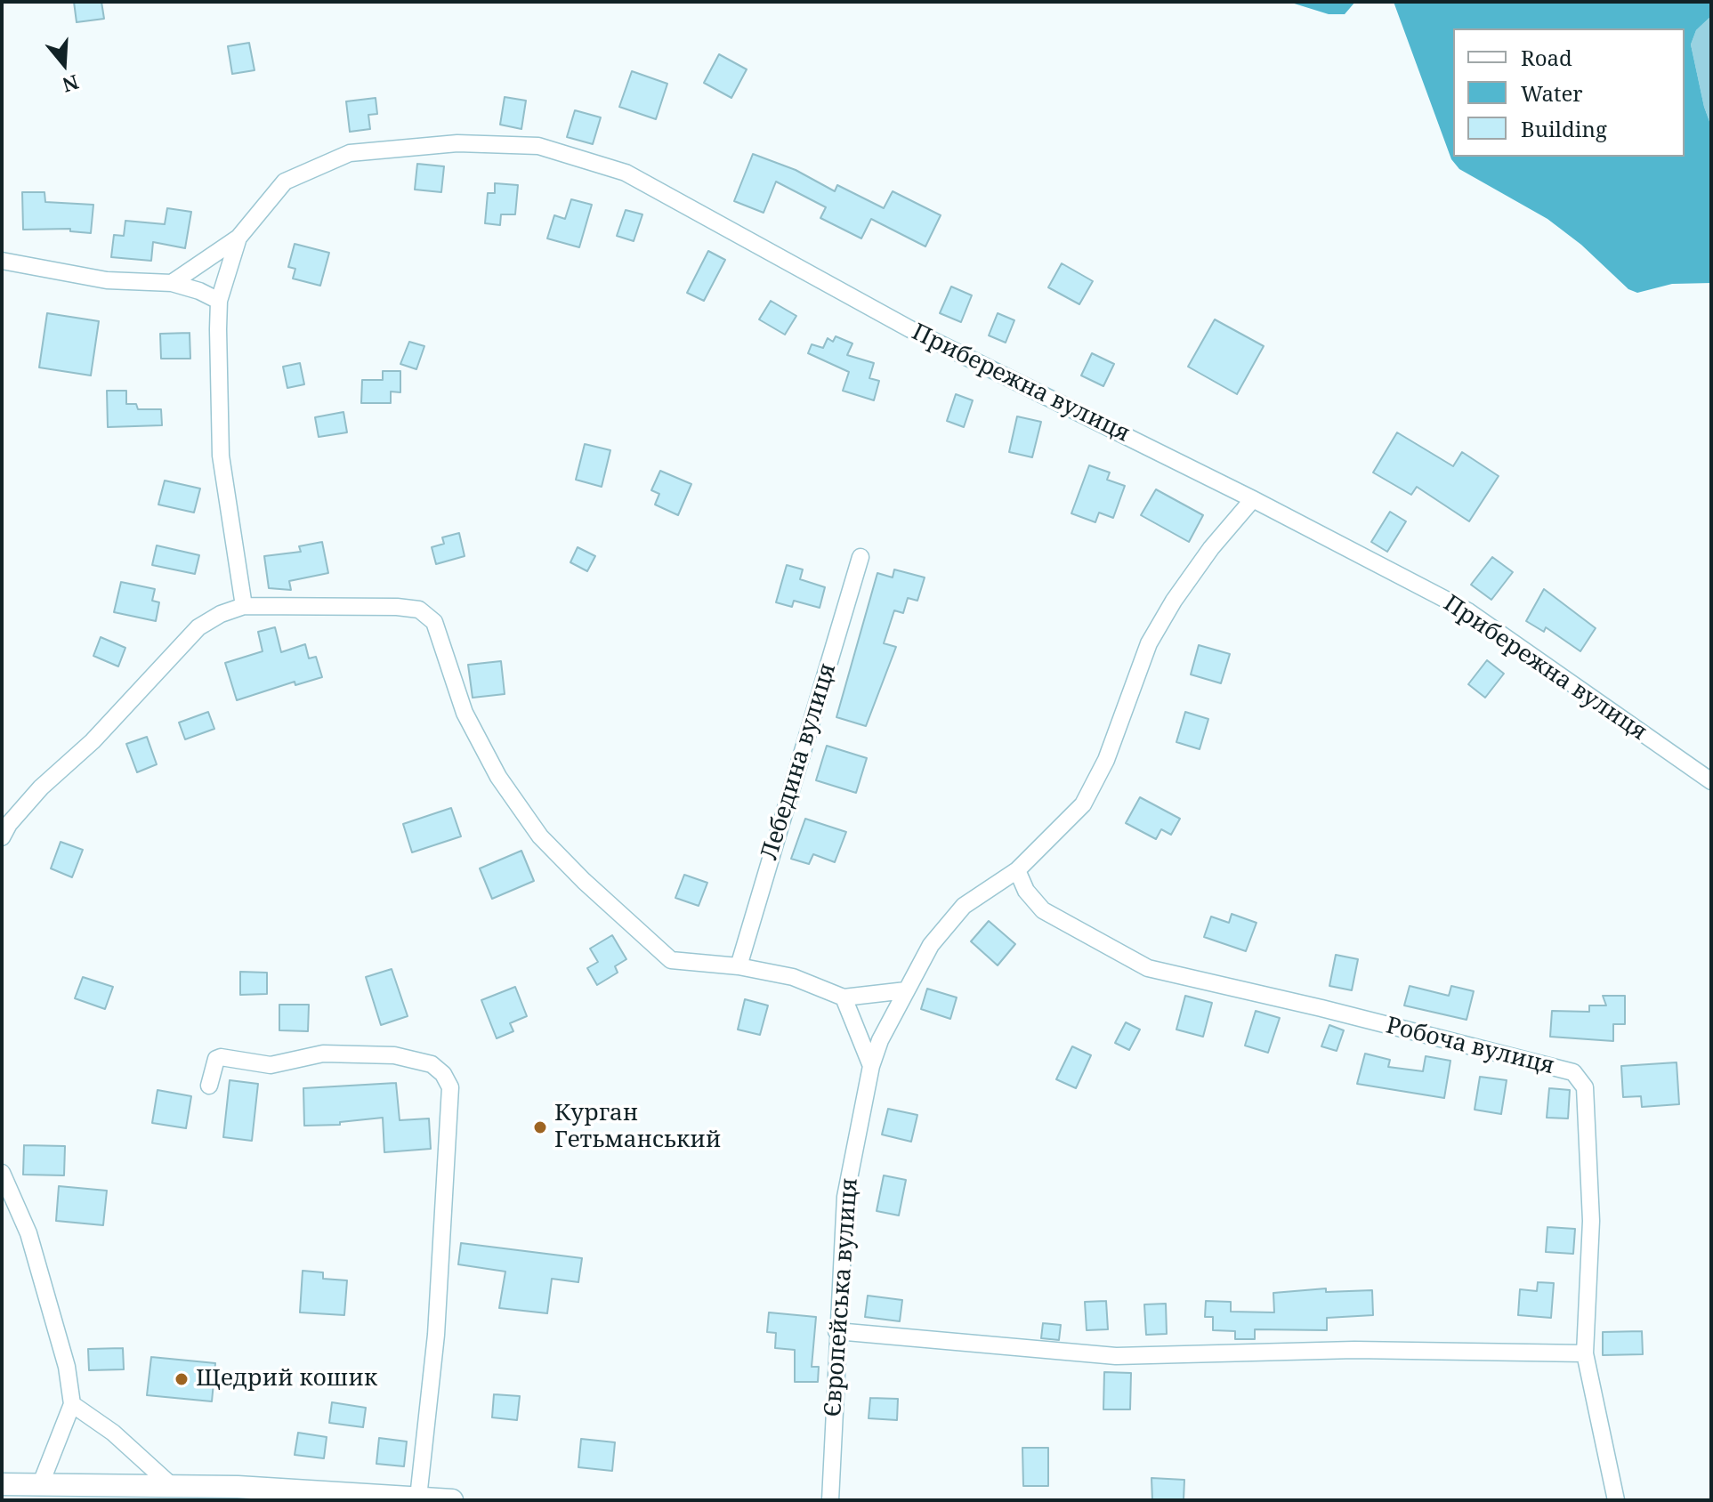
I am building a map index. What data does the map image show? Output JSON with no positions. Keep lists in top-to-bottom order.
{
  "streets": {
    "street": [
      "Прибережна вулиця",
      "Лебедина вулиця",
      "Робоча вулиця",
      "Європейська вулиця"
    ]
  },
  "crossings": [
    ["Прибережна вулиця", "Європейська вулиця"],
    ["Робоча вулиця", "Європейська вулиця"]
  ],
  "places": ["Курган Гетьманський", "Щедрий кошик"],
  "legend": ["Road", "Water", "Building"],
  "north": "bottom"
}
